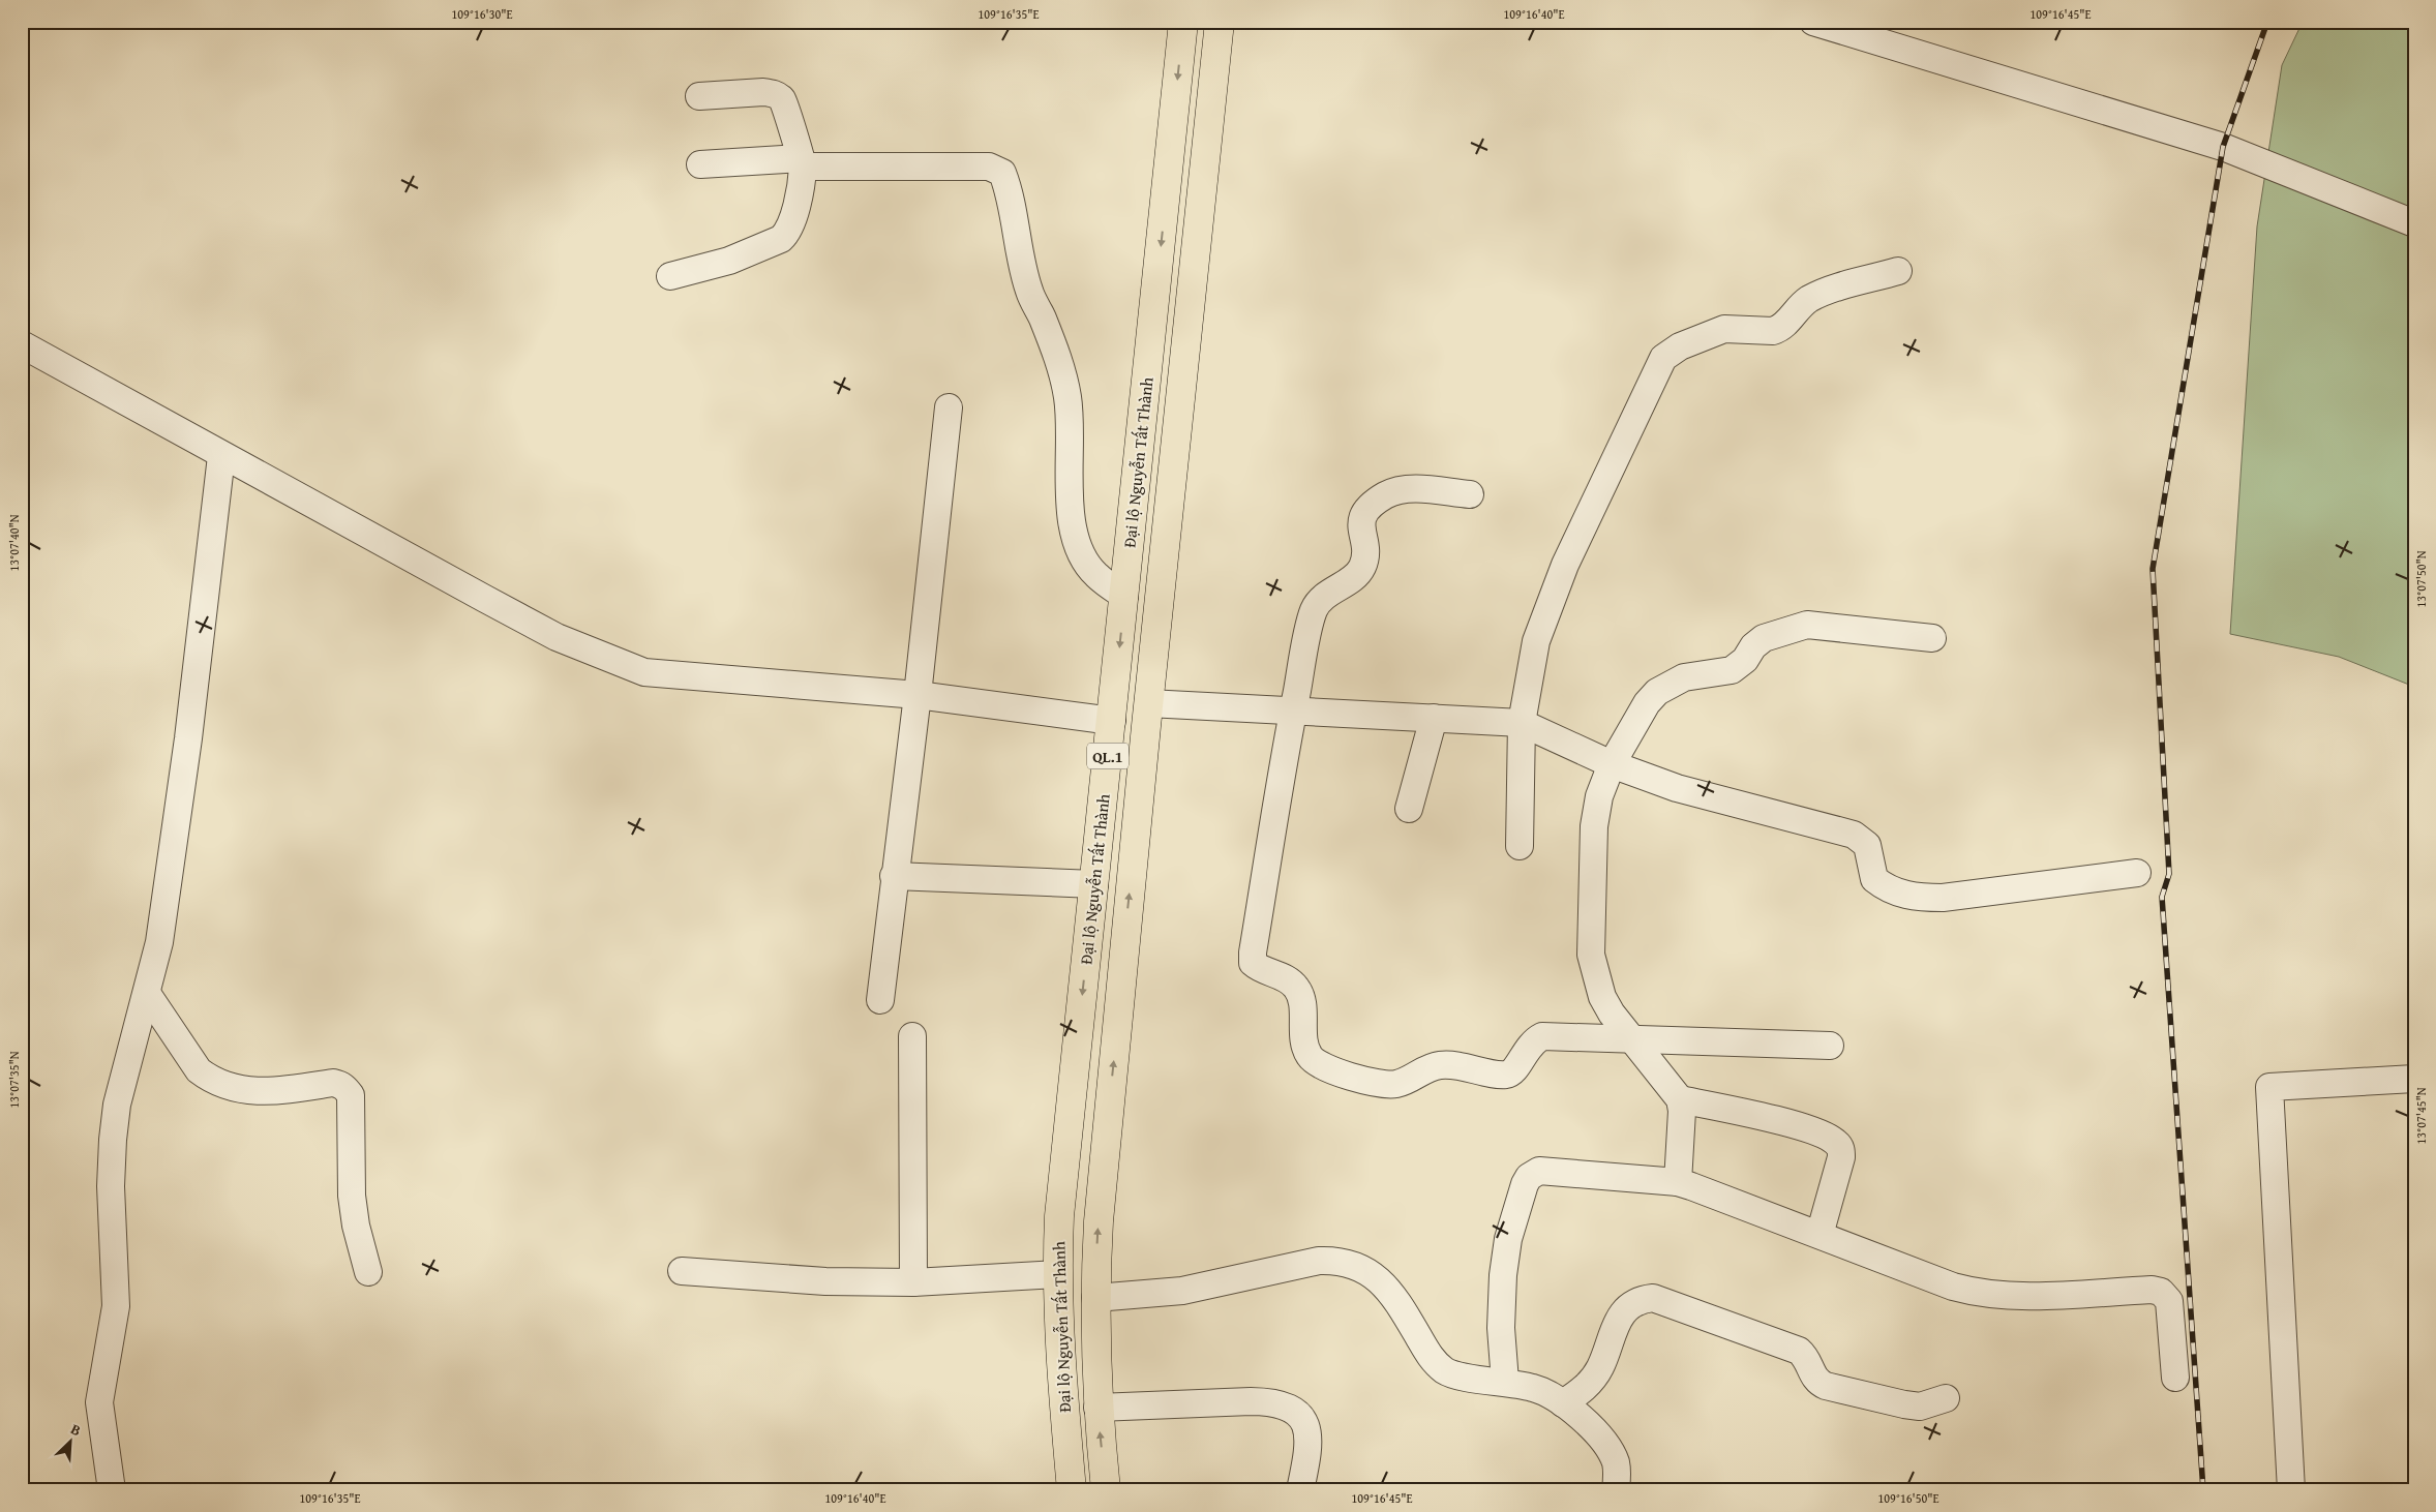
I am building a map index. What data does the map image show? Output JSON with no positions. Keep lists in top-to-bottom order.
{
  "streets": {
    "main road": ["Đại lộ Nguyễn Tất Thành", "QL.1"]
  },
  "north": "top right",
  "coordinates": [
    "109°16'30\"E",
    "109°16'35\"E",
    "109°16'40\"E",
    "109°16'45\"E",
    "13°07'40\"N",
    "13°07'50\"N",
    "13°07'35\"N",
    "13°07'45\"N",
    "109°16'50\"E"
  ]
}
